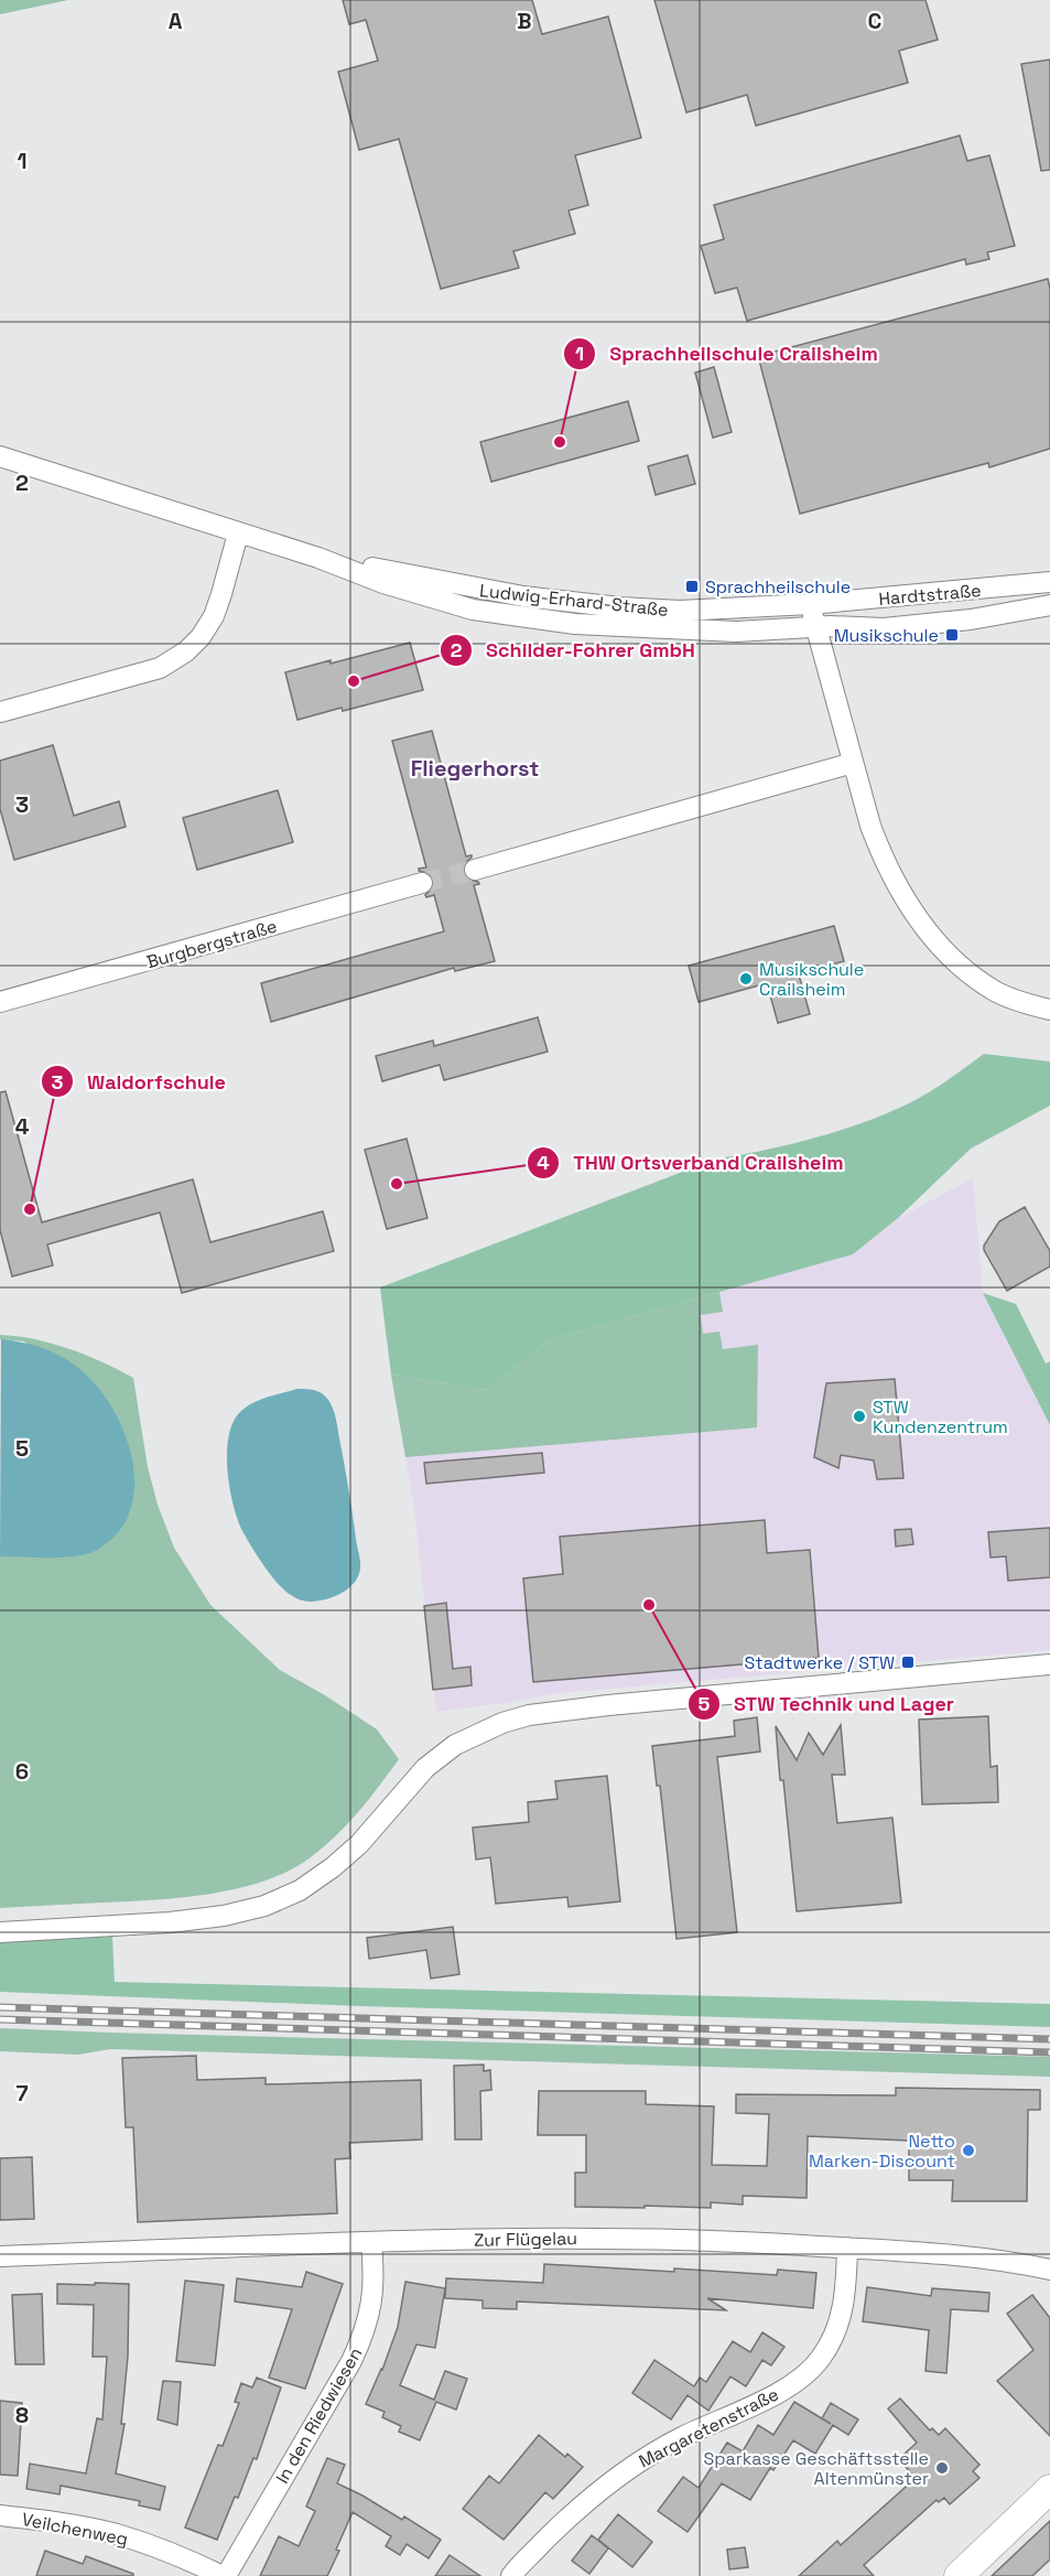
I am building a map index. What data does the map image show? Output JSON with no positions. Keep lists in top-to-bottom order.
{
  "streets": {
    "street": [
      "Hardtstraße",
      "Ludwig-Erhard-Straße",
      "Burgbergstraße",
      "Zur Flügelau",
      "In den Riedwiesen",
      "Margaretenstraße",
      "Veilchenweg"
    ]
  },
  "crossings": [
    ["Hardtstraße", "Ludwig-Erhard-Straße"],
    ["Zur Flügelau", "In den Riedwiesen"],
    ["Zur Flügelau", "Margaretenstraße"],
    ["In den Riedwiesen", "Veilchenweg"]
  ],
  "districts": ["Fliegerhorst"],
  "places": {
    "other": [
      "Sprachheilschule Crailsheim",
      "Schilder-Fohrer GmbH",
      "Musikschule Crailsheim",
      "THW Ortsverband Crailsheim",
      "Waldorfschule",
      "STW Kundenzentrum",
      "STW Technik und Lager",
      "Netto Marken-Discount",
      "Sparkasse Geschäftsstelle Altenmünster"
    ],
    "transit": ["Sprachheilschule", "Musikschule", "Stadtwerke / STW"]
  },
  "grid": {
    "columns": ["A", "B", "C"],
    "rows": [
      "1",
      "2",
      "3",
      "4",
      "5",
      "6",
      "7",
      "8"
    ]
  }
}
